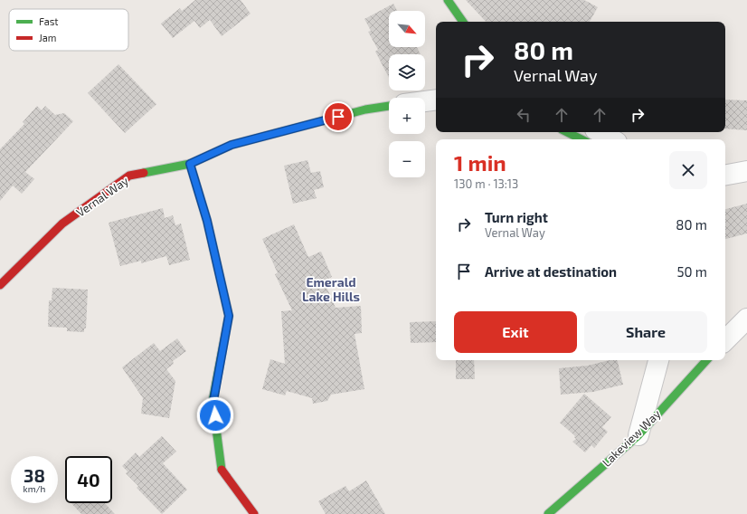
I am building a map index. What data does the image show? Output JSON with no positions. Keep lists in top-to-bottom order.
{
  "streets": {
    "street": ["Vernal Way", "Lakeview Way"]
  },
  "districts": ["Emerald Lake Hills"],
  "legend": ["Fast", "Jam"],
  "north": "bottom right",
  "page": {
    "map_buttons": ["+", "−"],
    "turn": ["80 m", "Vernal Way"],
    "heading": ["1 min", "130 m · 13:13"],
    "list": [
      {
        "name": "Turn right",
        "note": "Vernal Way",
        "value": "80 m"
      },
      {
        "name": "Arrive at destination",
        "value": "50 m"
      }
    ],
    "buttons": ["Exit", "Share"],
    "speed": "38 km/h",
    "limit": "40"
  }
}
